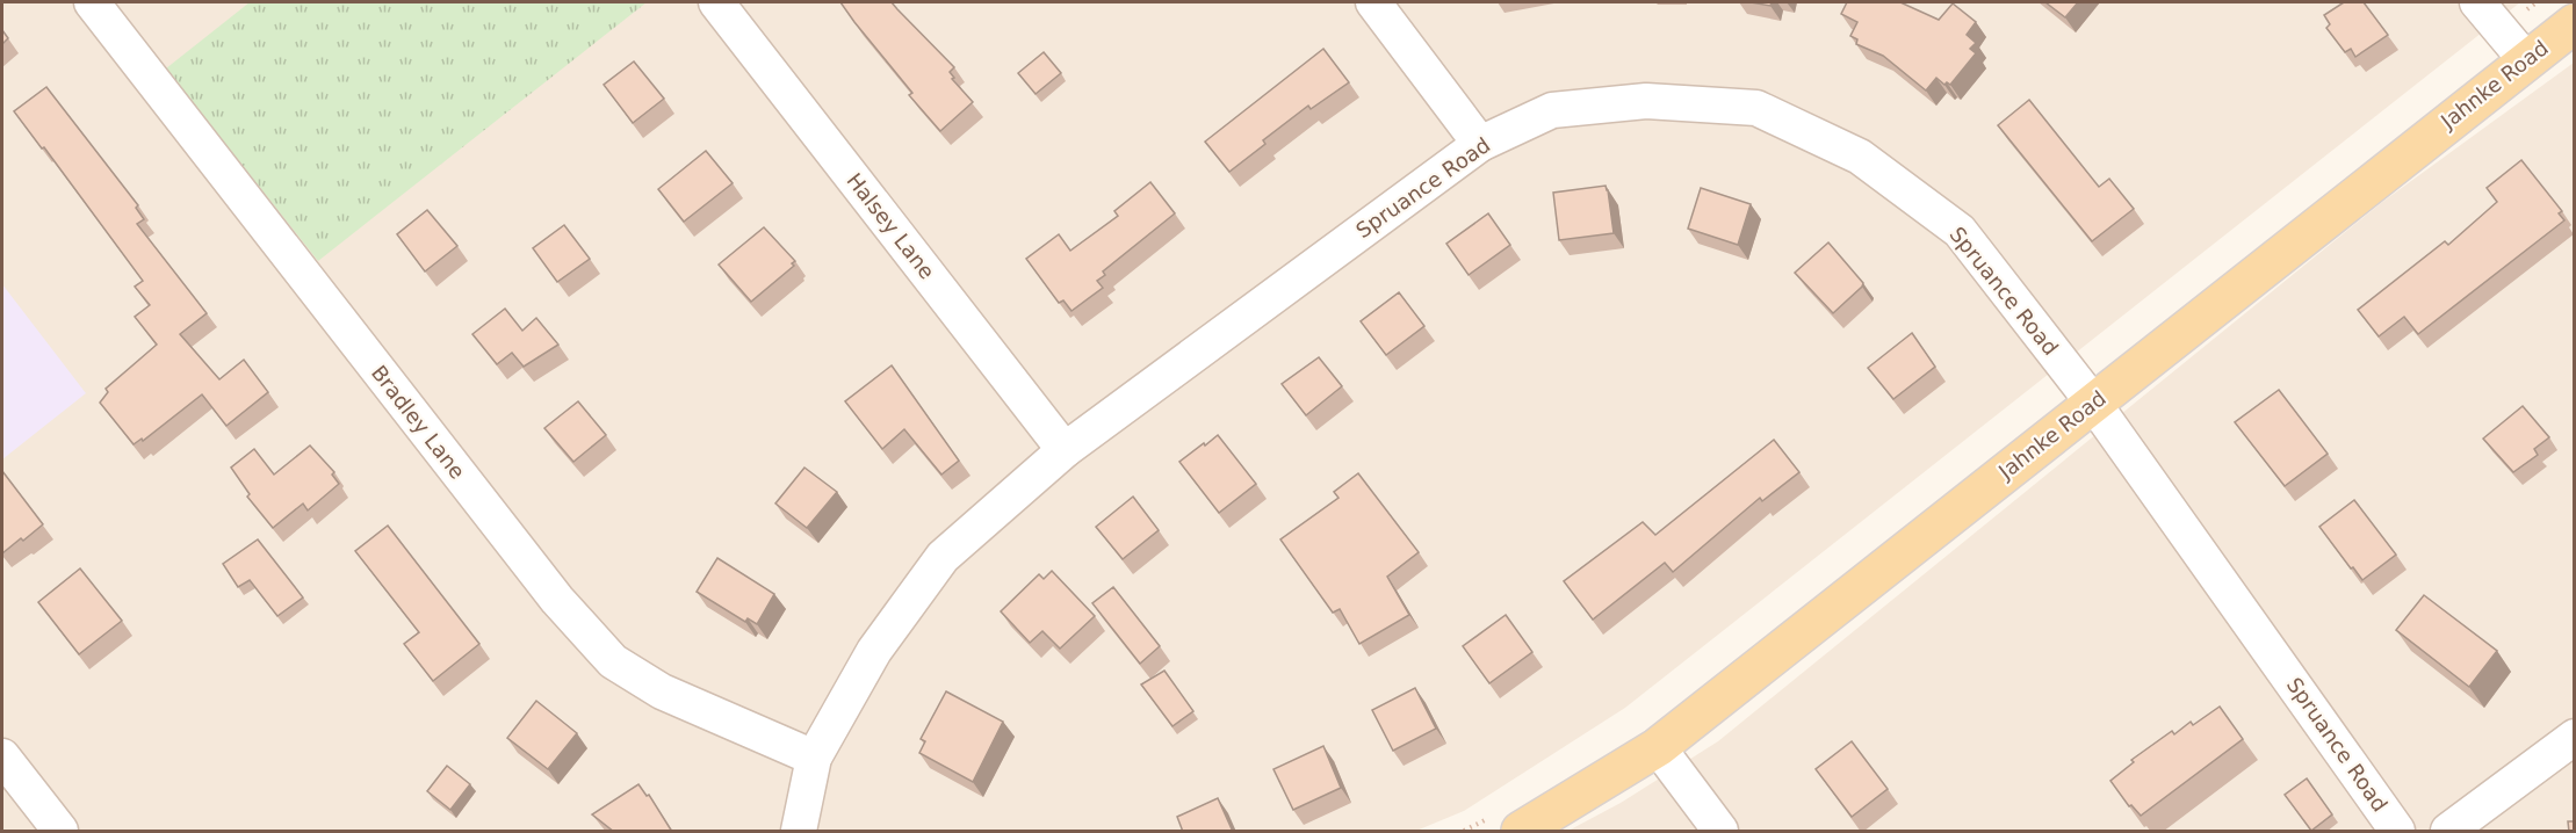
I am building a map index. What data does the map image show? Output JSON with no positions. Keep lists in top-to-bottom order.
{
  "streets": {
    "main road": ["Jahnke Road"],
    "street": ["Spruance Road", "Halsey Lane", "Bradley Lane"]
  },
  "crossings": [
    ["Jahnke Road", "Spruance Road"],
    ["Spruance Road", "Halsey Lane"],
    ["Spruance Road", "Bradley Lane"]
  ]
}
